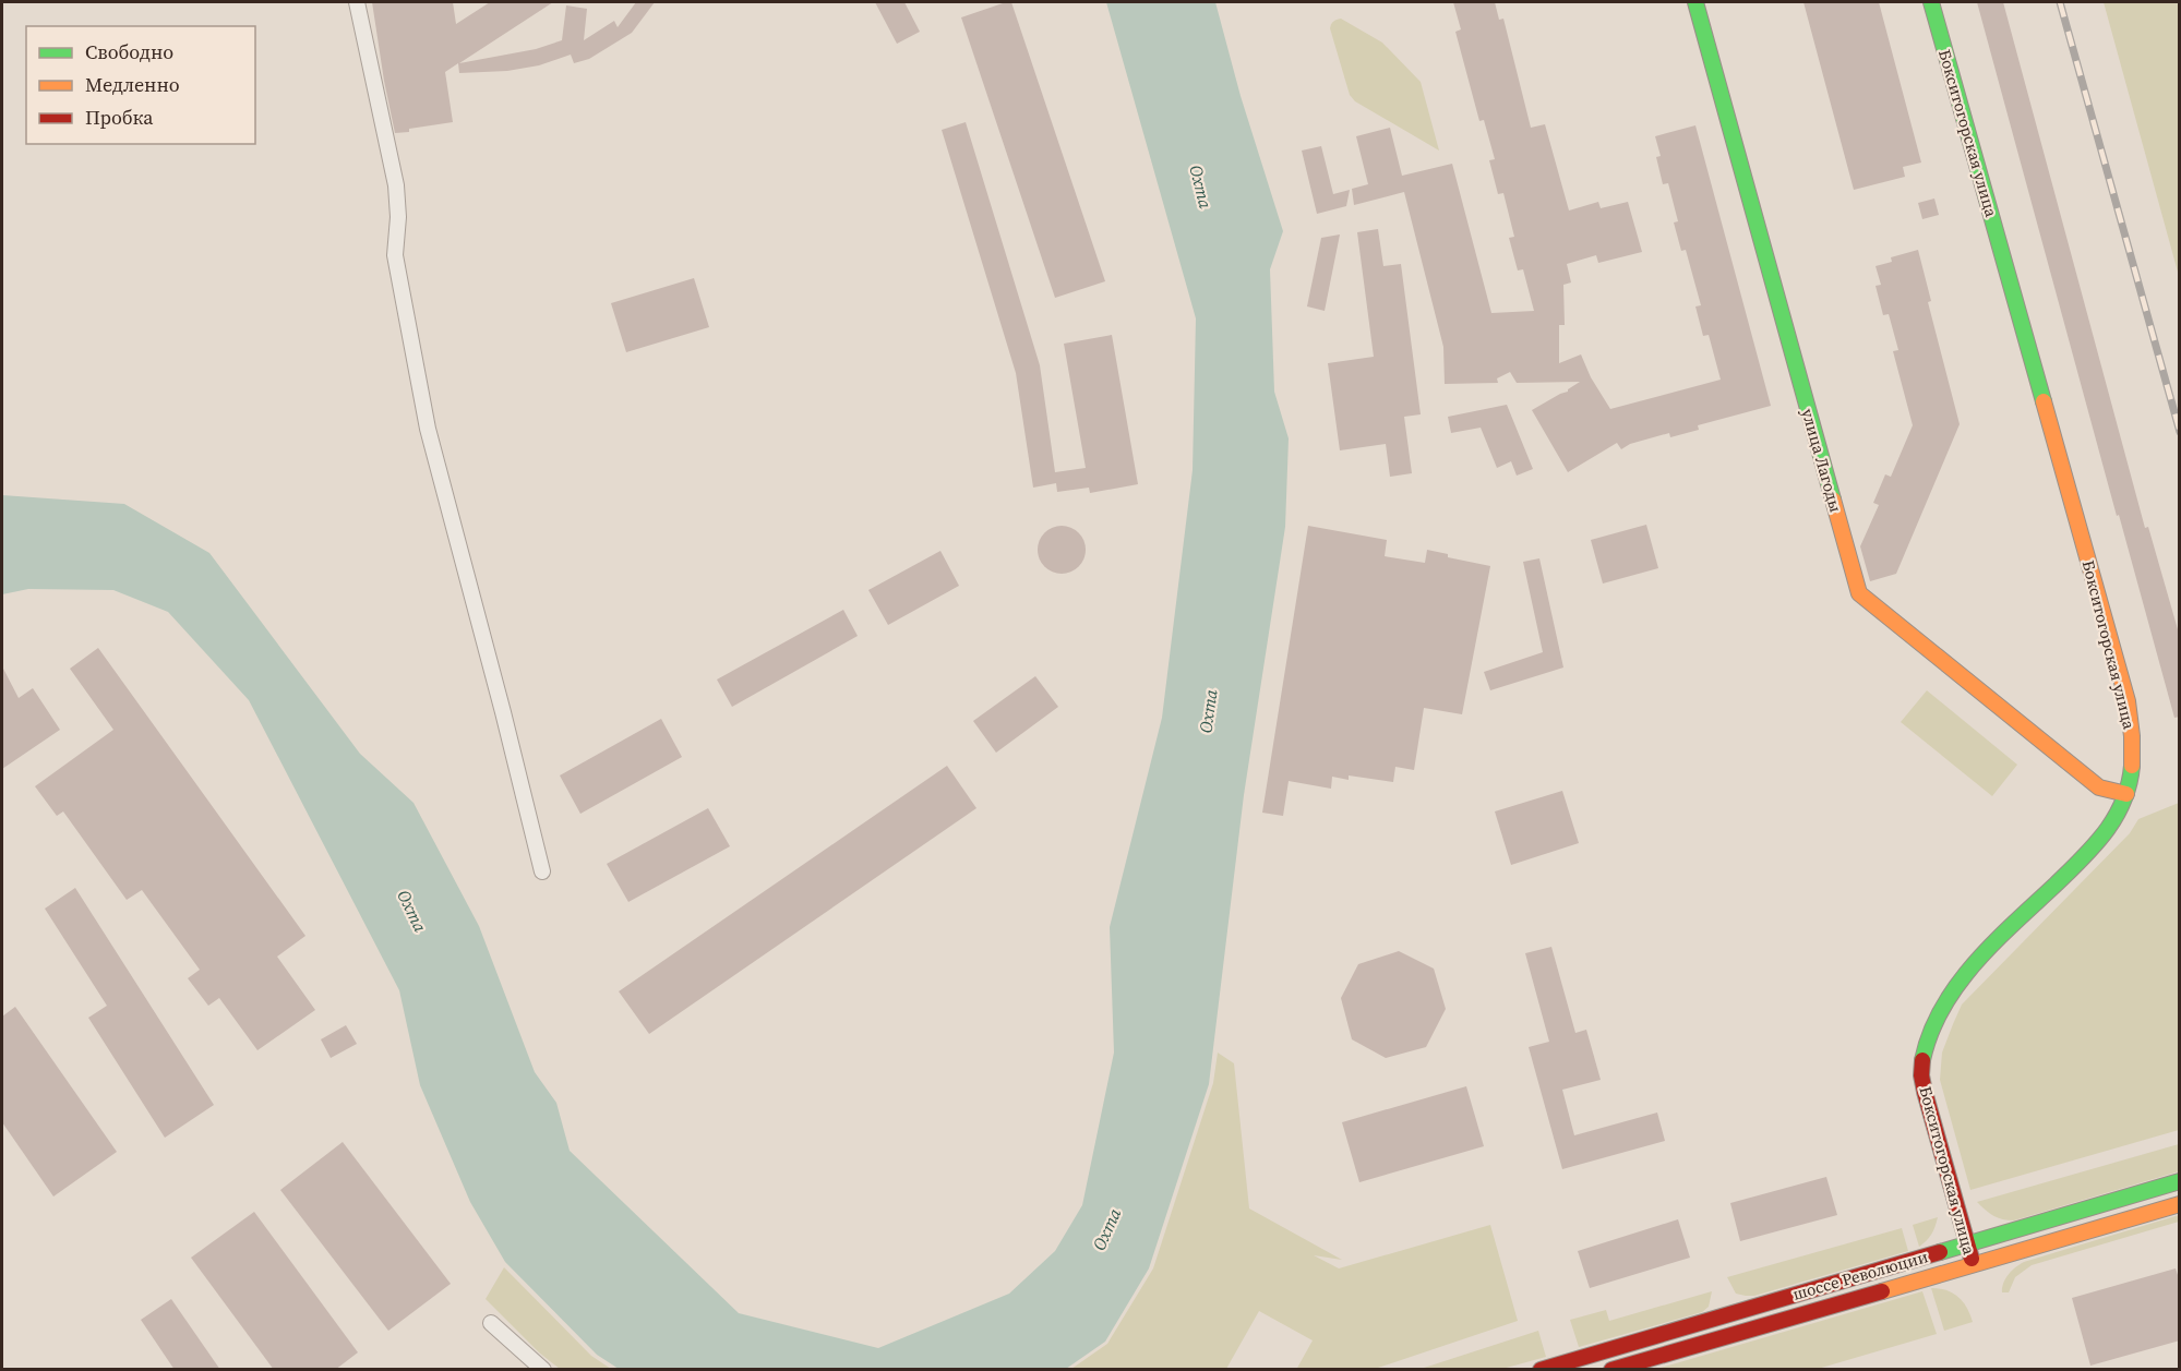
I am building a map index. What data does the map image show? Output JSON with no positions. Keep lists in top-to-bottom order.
{
  "streets": {
    "street": ["Бокситогорская улица", "улица Лагоды", "шоссе Революции"]
  },
  "crossings": [
    ["Бокситогорская улица", "улица Лагоды"],
    ["Бокситогорская улица", "шоссе Революции"]
  ],
  "water": ["Охта"],
  "legend": ["Свободно", "Медленно", "Пробка"]
}
